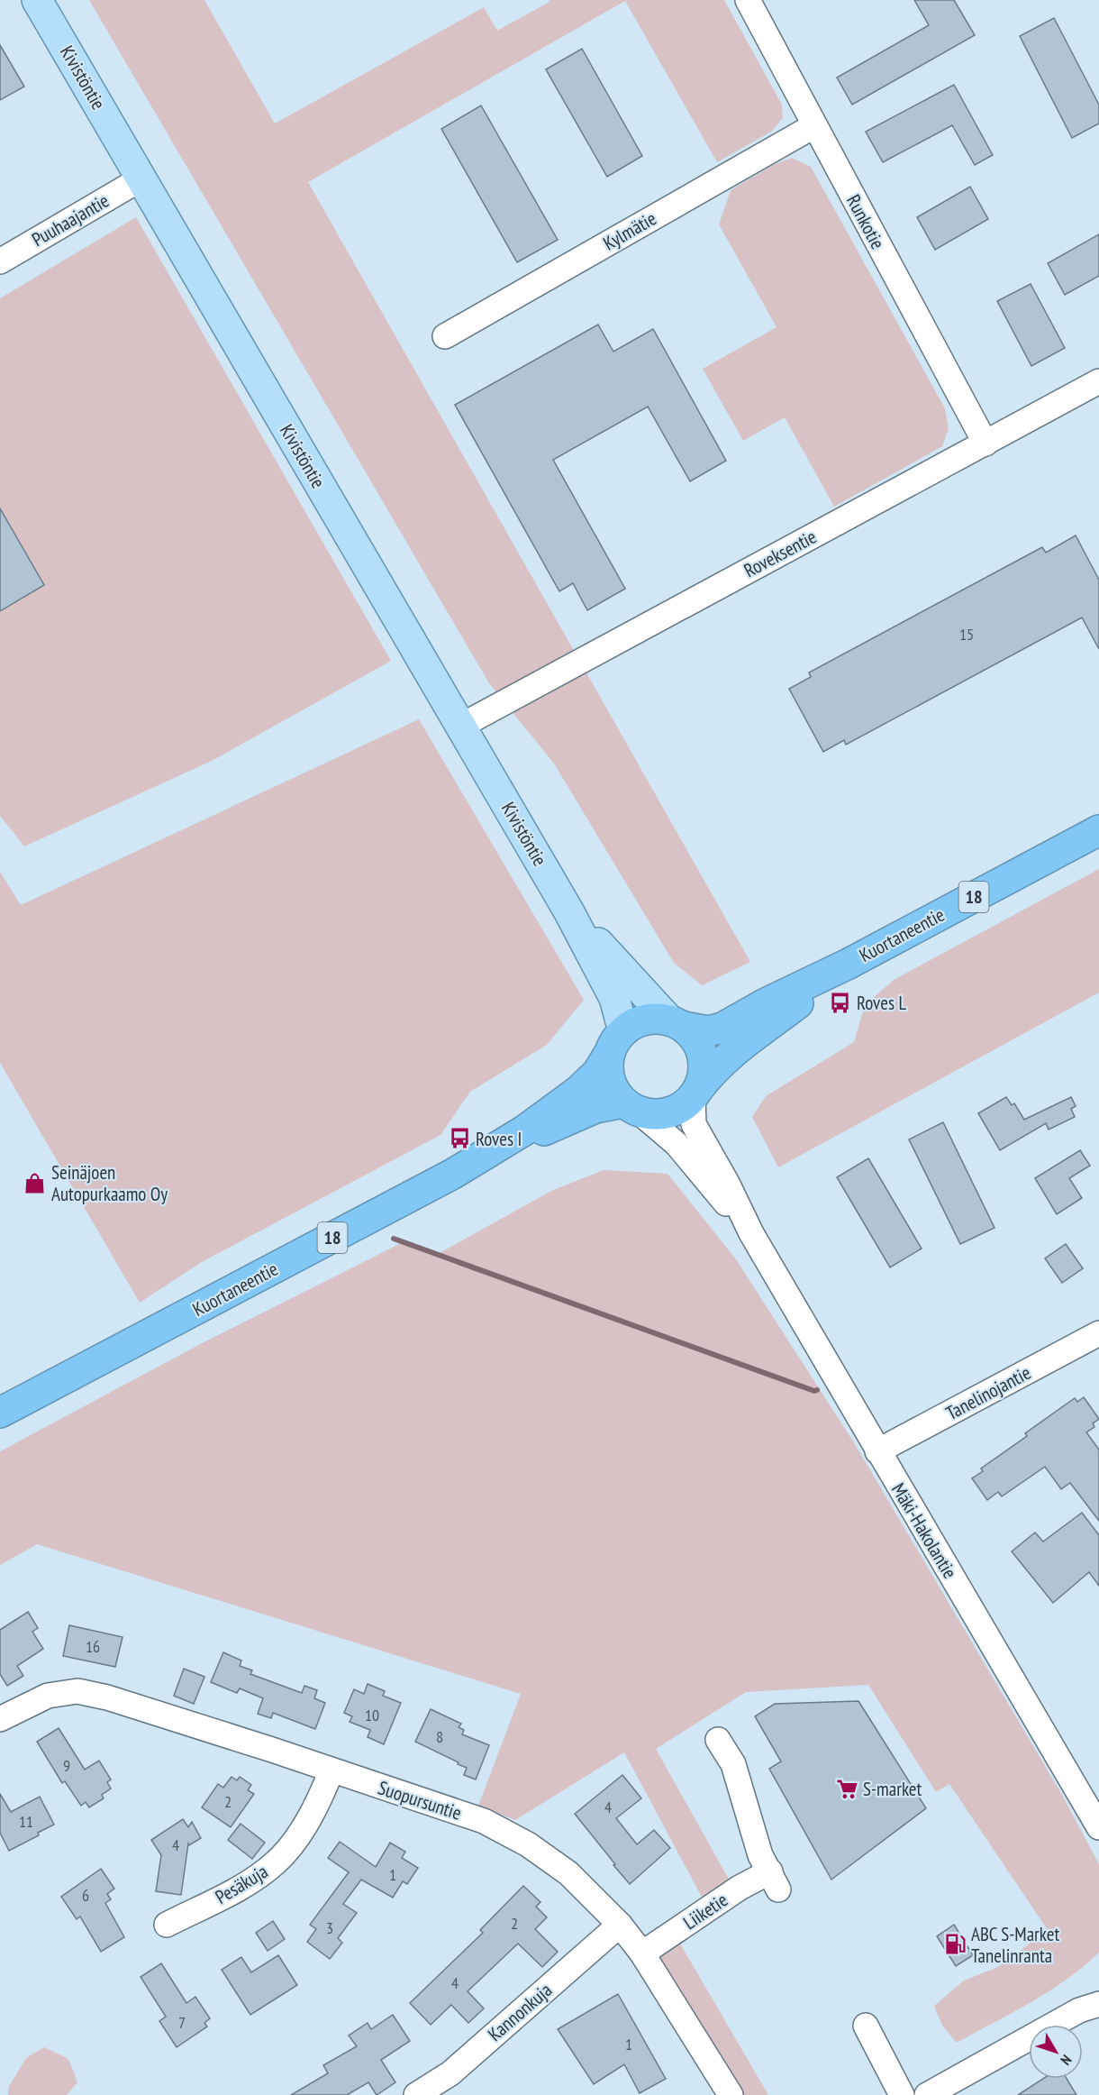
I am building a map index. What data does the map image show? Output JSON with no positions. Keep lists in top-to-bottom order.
{
  "streets": {
    "highway": ["18", "Kuortaneentie"],
    "main road": ["Kivistöntie"],
    "street": [
      "Puuhaajantie",
      "Runkotie",
      "Kylmätie",
      "Roveksentie",
      "Tanelinojantie",
      "Mäki-Hakolantie",
      "Suopursuntie",
      "Pesäkuja",
      "Liiketie",
      "Kannonkuja"
    ]
  },
  "crossings": [
    ["Kivistöntie", "Puuhaajantie"],
    ["Kivistöntie", "Roveksentie"],
    ["Kivistöntie", "18"],
    ["Kivistöntie", "Kuortaneentie"],
    ["Kivistöntie", "Mäki-Hakolantie"],
    ["Runkotie", "Kylmätie"],
    ["Runkotie", "Roveksentie"],
    ["18", "Kuortaneentie"],
    ["18", "Mäki-Hakolantie"],
    ["Kuortaneentie", "Mäki-Hakolantie"],
    ["Tanelinojantie", "Mäki-Hakolantie"],
    ["Suopursuntie", "Pesäkuja"],
    ["Suopursuntie", "Liiketie"],
    ["Suopursuntie", "Kannonkuja"]
  ],
  "places": {
    "bus stop": ["Roves L", "Roves I"],
    "shop": ["Seinäjoen Autopurkaamo Oy"],
    "supermarket": ["S-market"],
    "fuel station": ["ABC S-Market Tanelinranta"]
  },
  "house_numbers": [
    "15",
    "16",
    "10",
    "8",
    "9",
    "2",
    "4",
    "11",
    "4",
    "1",
    "6",
    "2",
    "3",
    "4",
    "7",
    "1"
  ],
  "north": "bottom right"
}
